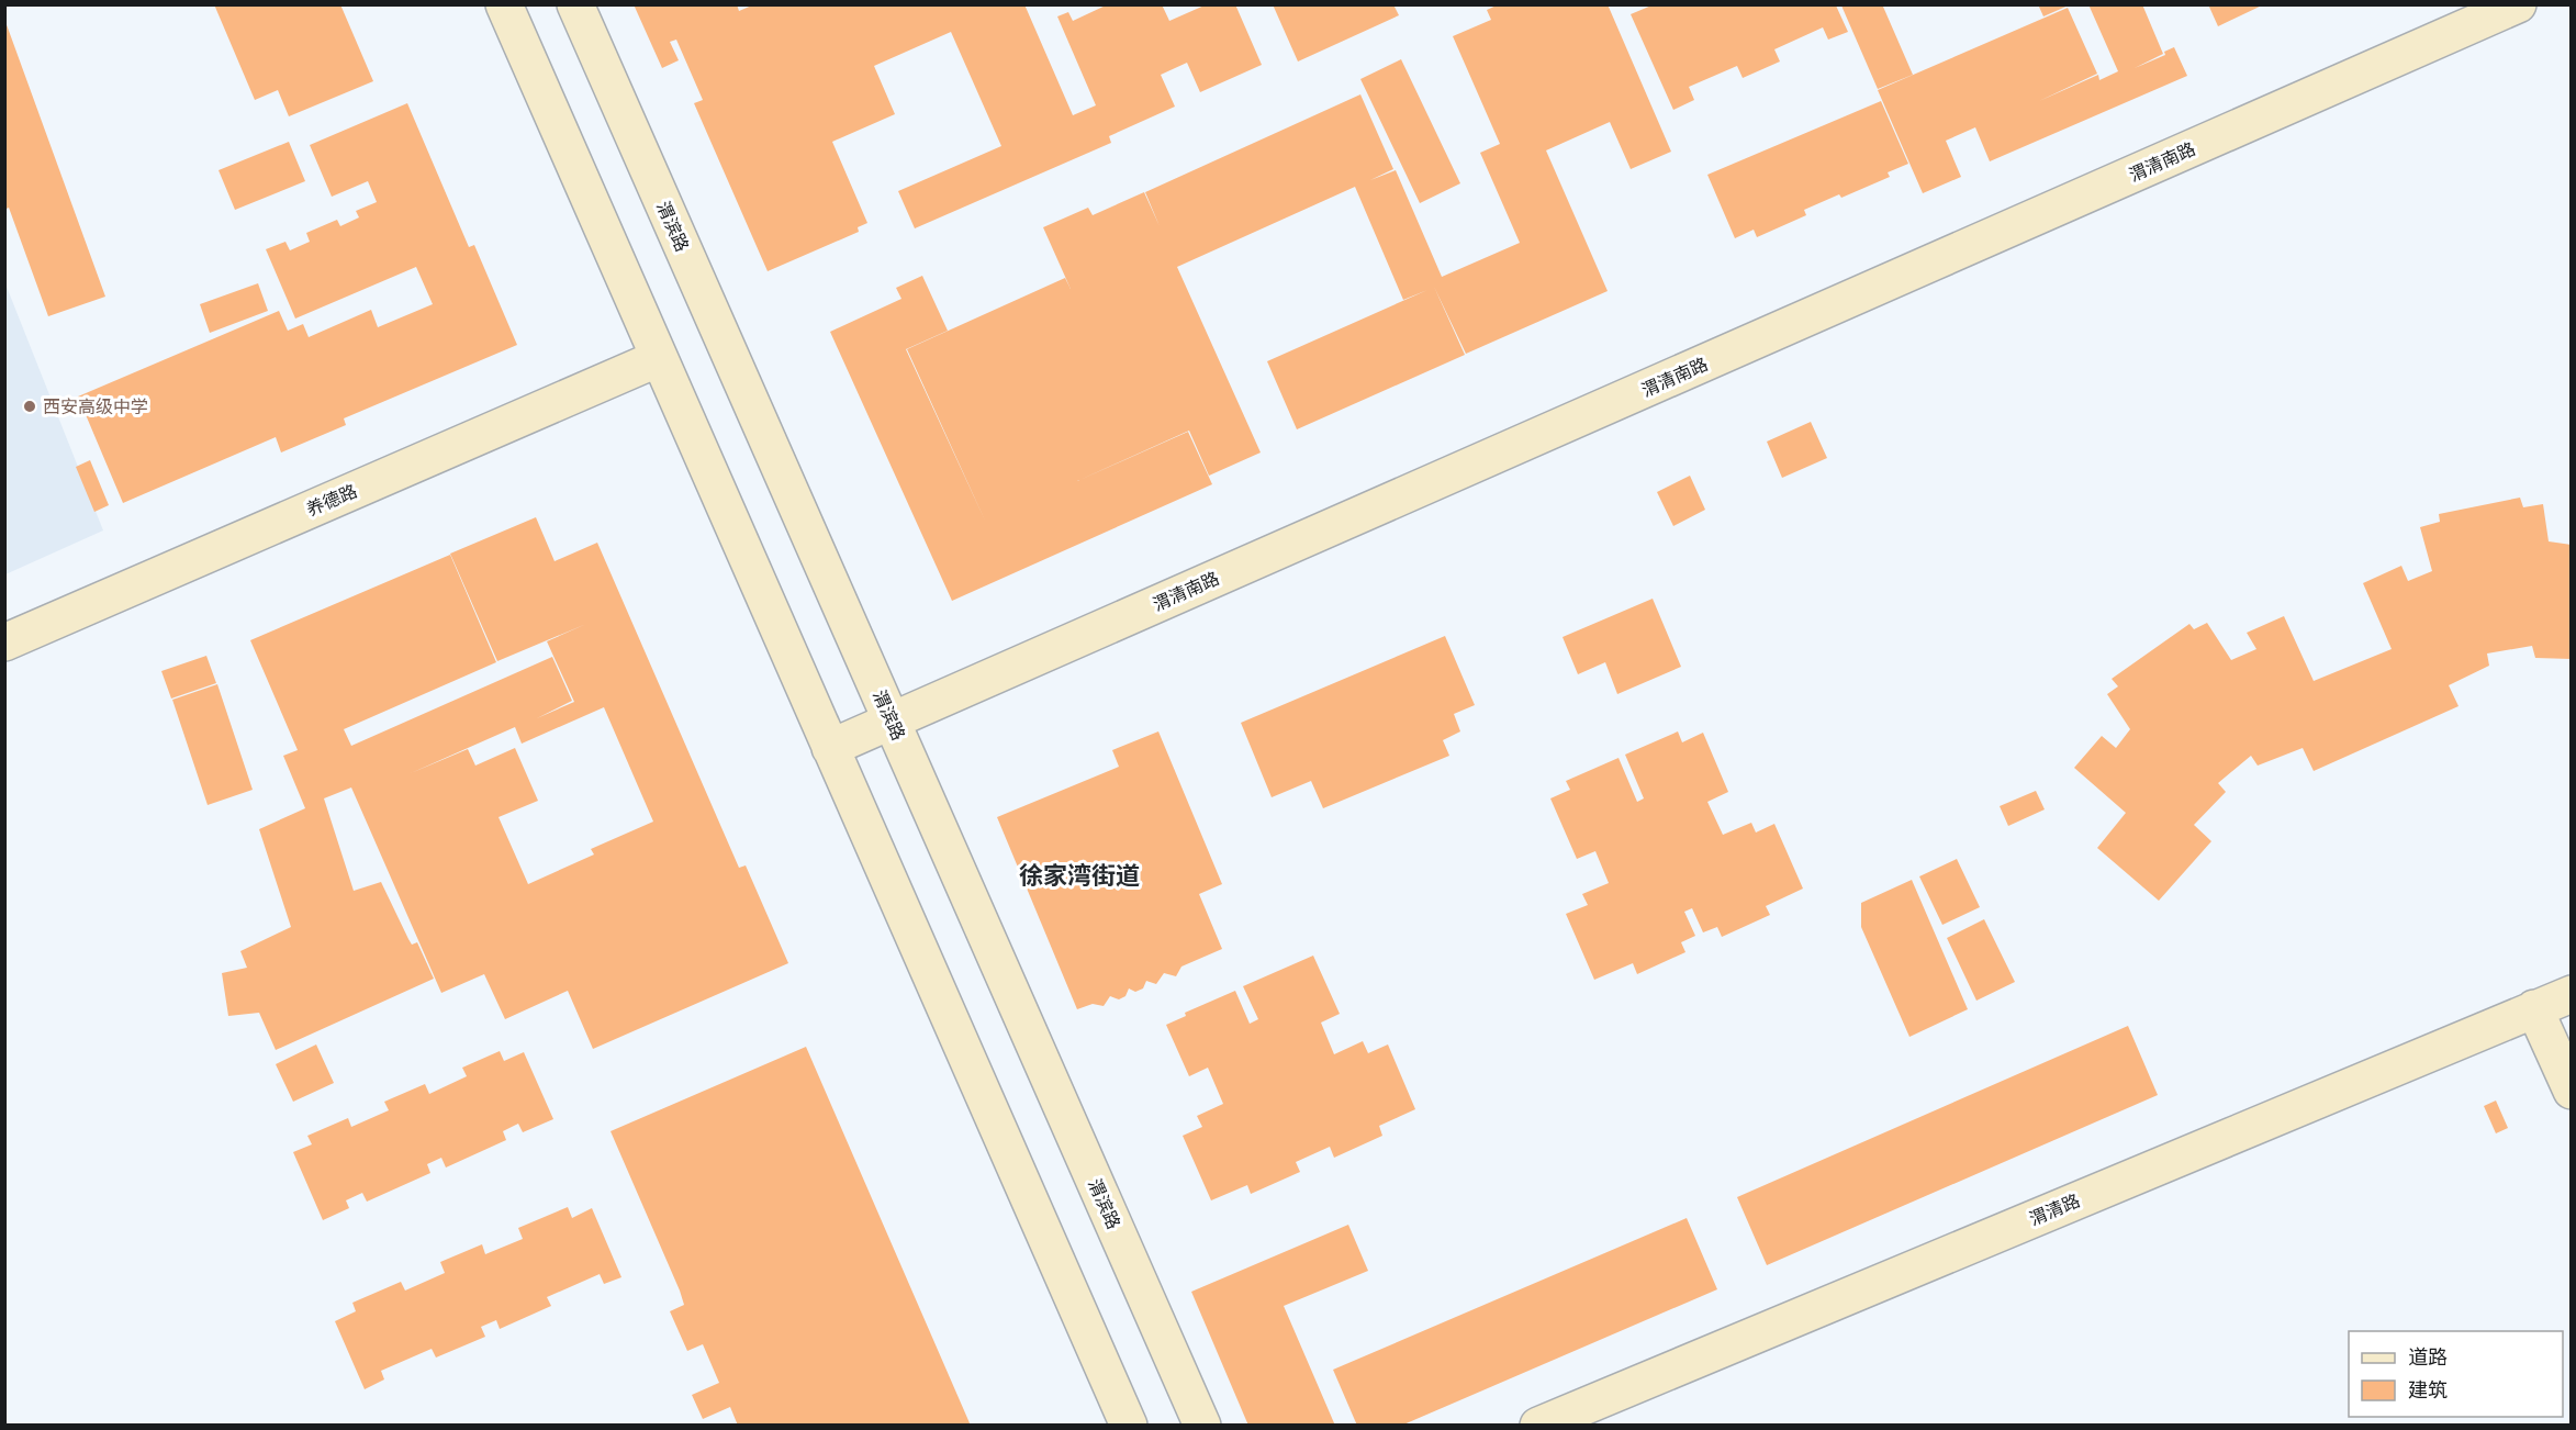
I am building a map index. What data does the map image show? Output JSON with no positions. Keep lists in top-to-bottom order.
{
  "streets": {
    "street": [
      "渭清南路",
      "渭滨路",
      "养德路",
      "渭清路"
    ]
  },
  "crossings": [
    ["渭清南路", "渭滨路"]
  ],
  "districts": ["徐家湾街道"],
  "places": ["西安高级中学"],
  "legend": ["道路", "建筑"]
}
